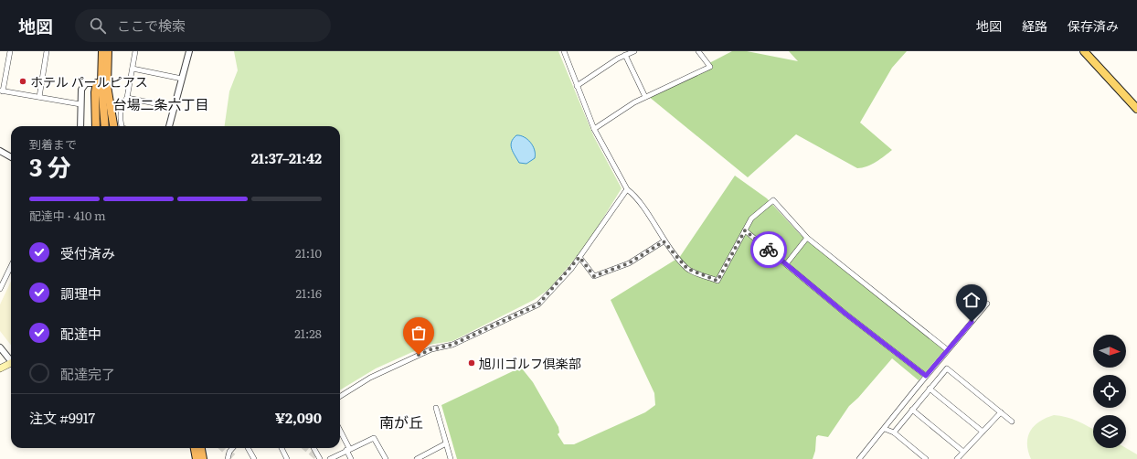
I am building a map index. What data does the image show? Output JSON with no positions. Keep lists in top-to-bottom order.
{
  "districts": ["台場二条六丁目", "南が丘"],
  "places": ["ホテル パールピアス", "旭川ゴルフ倶楽部"],
  "north": "right",
  "page": {
    "header": "地図",
    "search": "ここで検索",
    "nav": ["地図", "経路", "保存済み"],
    "heading": ["3 分", "到着まで", "21:37–21:42"],
    "panel": ["注文 #9917", "¥2,090"],
    "bar": "配達中 · 410 m",
    "list": [
      ["受付済み", "21:10"],
      ["調理中", "21:16"],
      ["配達中", "21:28"],
      "配達完了"
    ]
  }
}
